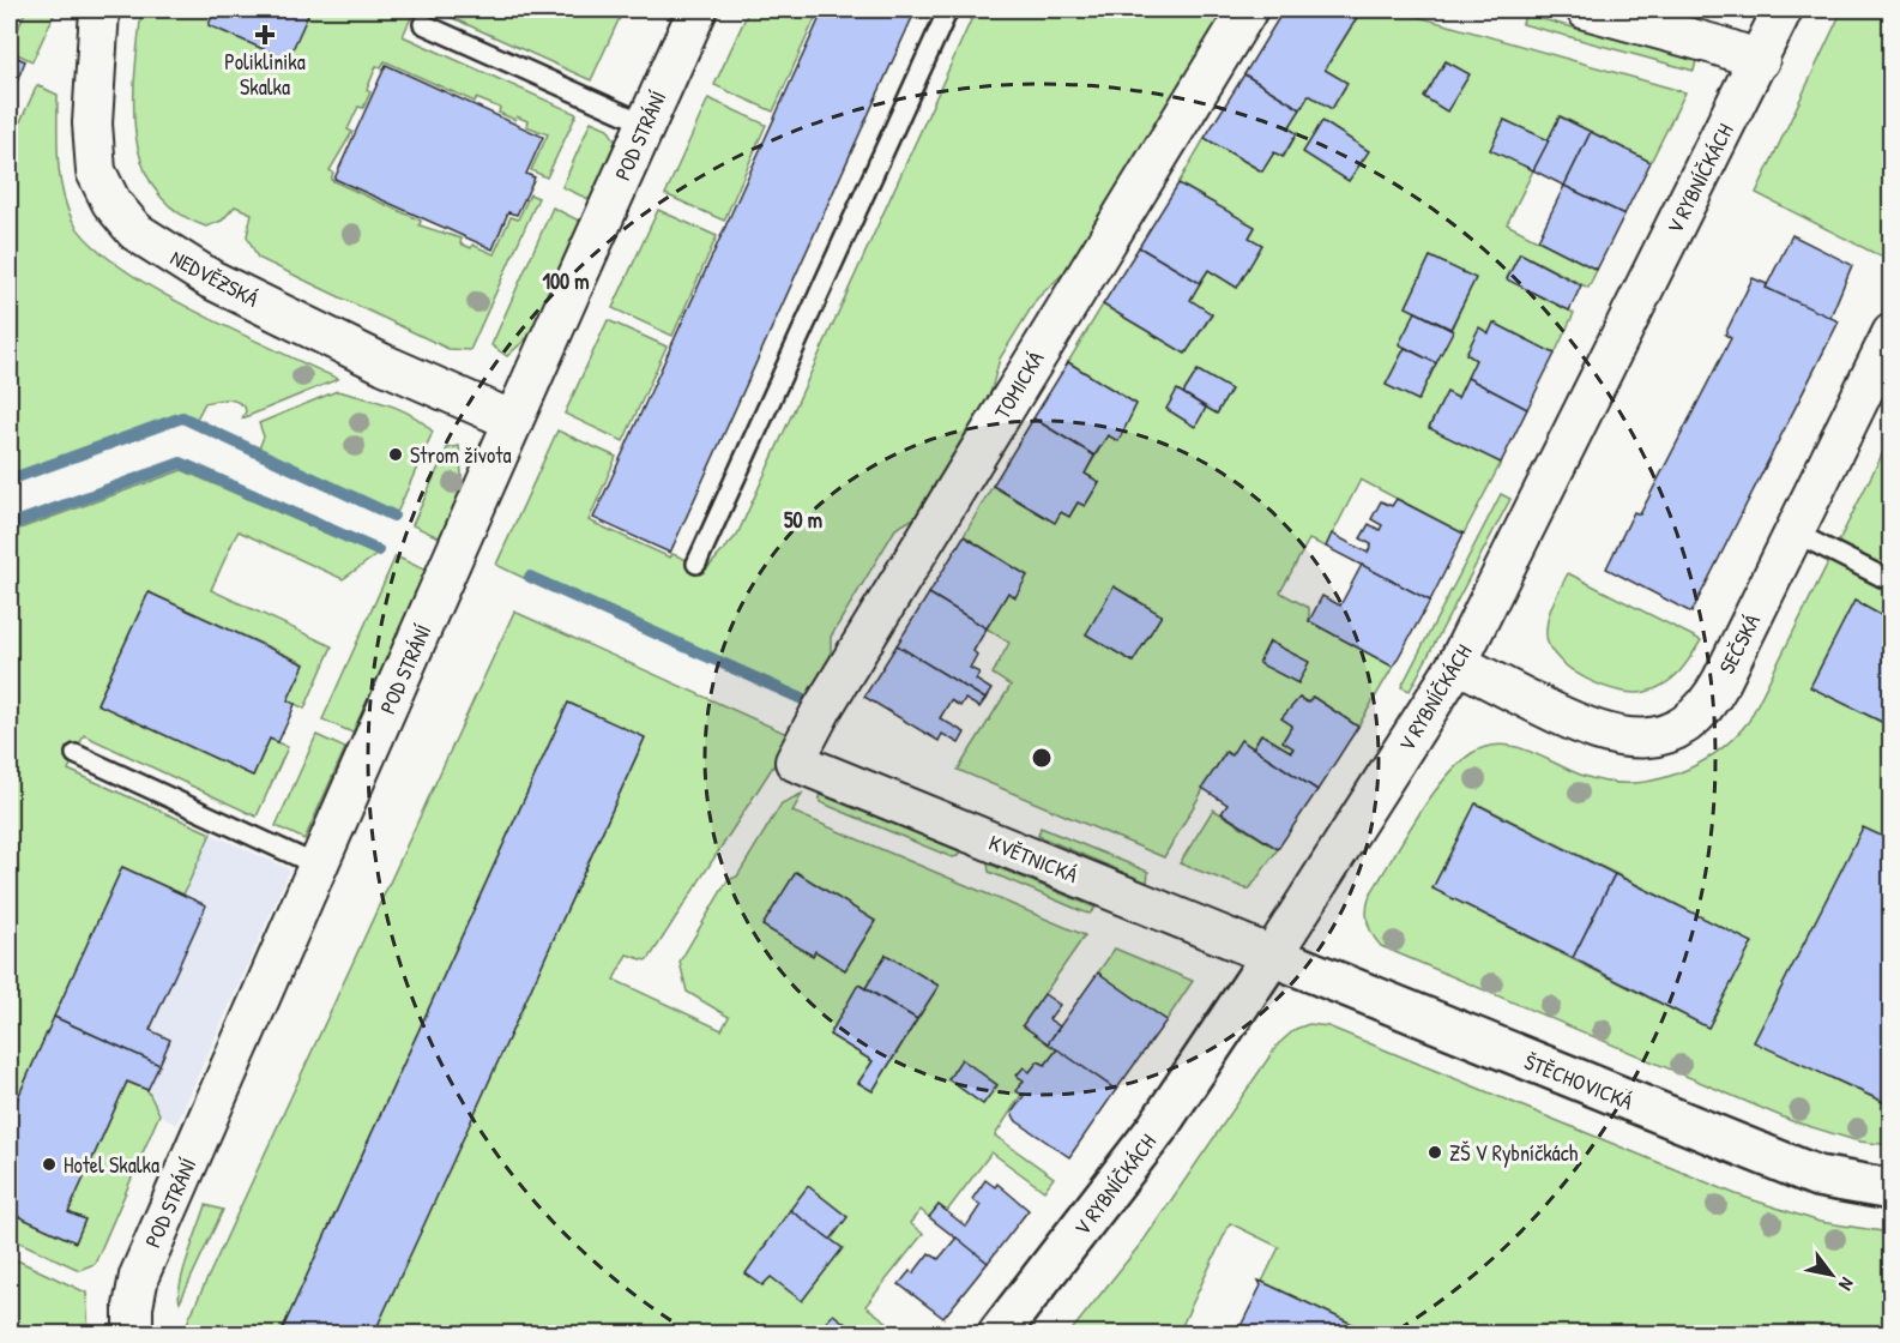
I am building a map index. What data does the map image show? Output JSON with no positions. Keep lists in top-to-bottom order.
{
  "streets": {
    "street": [
      "POD STRÁNÍ",
      "V RYBNÍČKÁCH",
      "NEDVĚZSKÁ",
      "TOMICKÁ",
      "SEČSKÁ",
      "KVĚTNICKÁ",
      "ŠTĚCHOVICKÁ"
    ]
  },
  "crossings": [
    ["POD STRÁNÍ", "NEDVĚZSKÁ"],
    ["V RYBNÍČKÁCH", "SEČSKÁ"],
    ["V RYBNÍČKÁCH", "KVĚTNICKÁ"],
    ["V RYBNÍČKÁCH", "ŠTĚCHOVICKÁ"],
    ["TOMICKÁ", "KVĚTNICKÁ"],
    ["KVĚTNICKÁ", "ŠTĚCHOVICKÁ"]
  ],
  "places": {
    "health": ["Poliklinika Skalka"],
    "other": ["Strom života", "ZŠ V Rybníčkách", "Hotel Skalka"]
  },
  "north": "bottom right",
  "rings": ["100 m", "50 m"]
}
